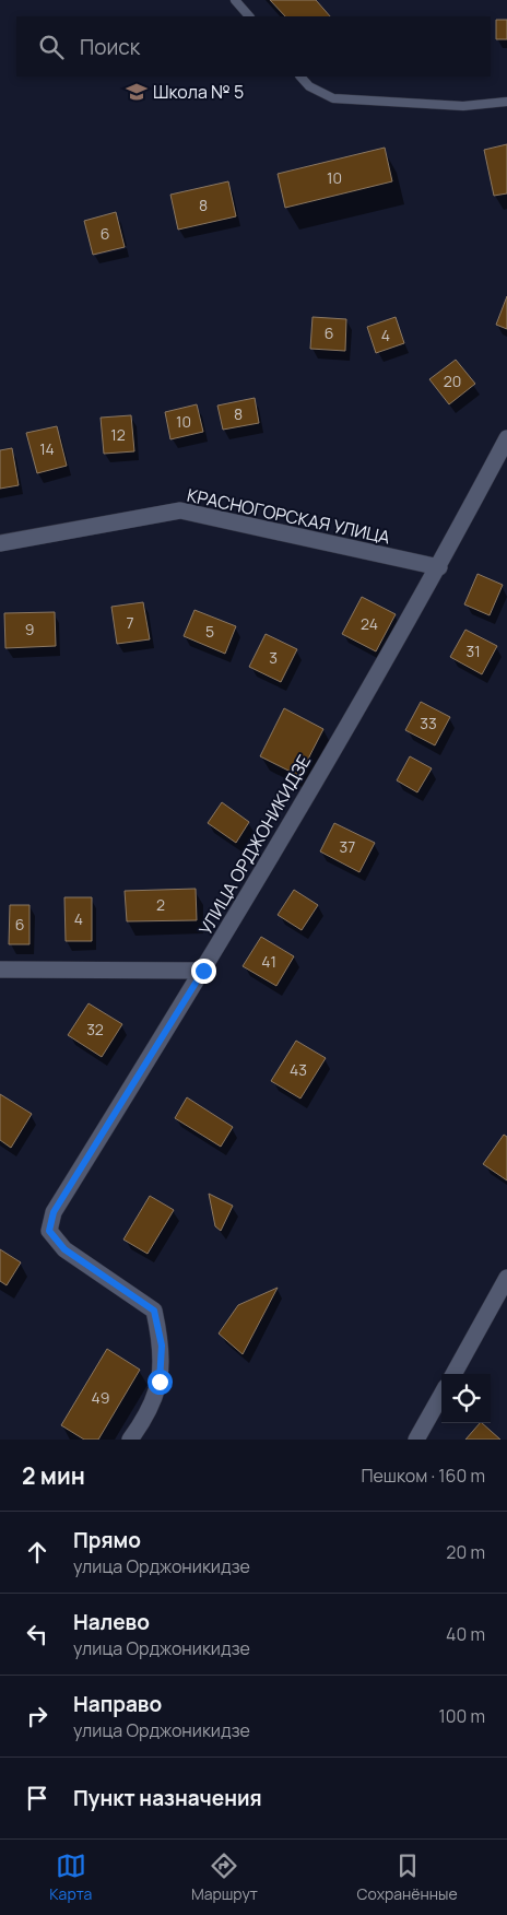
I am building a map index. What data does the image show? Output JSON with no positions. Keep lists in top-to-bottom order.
{
  "streets": {
    "street": ["КРАСНОГОРСКАЯ УЛИЦА", "УЛИЦА ОРДЖОНИКИДЗЕ"]
  },
  "crossings": [
    ["КРАСНОГОРСКАЯ УЛИЦА", "УЛИЦА ОРДЖОНИКИДЗЕ"]
  ],
  "places": {
    "school or university": ["Школа № 5"]
  },
  "house_numbers": [
    "10",
    "8",
    "6",
    "6",
    "4",
    "20",
    "8",
    "10",
    "12",
    "14",
    "7",
    "24",
    "9",
    "5",
    "31",
    "3",
    "33",
    "37",
    "2",
    "4",
    "6",
    "41",
    "32",
    "43",
    "49"
  ],
  "page": {
    "search": "Поиск",
    "heading": ["2 мин", "Пешком · 160 m"],
    "list": [
      ["Прямо", "улица Орджоникидзе", "20 m"],
      ["Налево", "улица Орджоникидзе", "40 m"],
      ["Направо", "улица Орджоникидзе", "100 m"],
      "Пункт назначения"
    ],
    "nav": ["Карта", "Маршрут", "Сохранённые"]
  }
}
